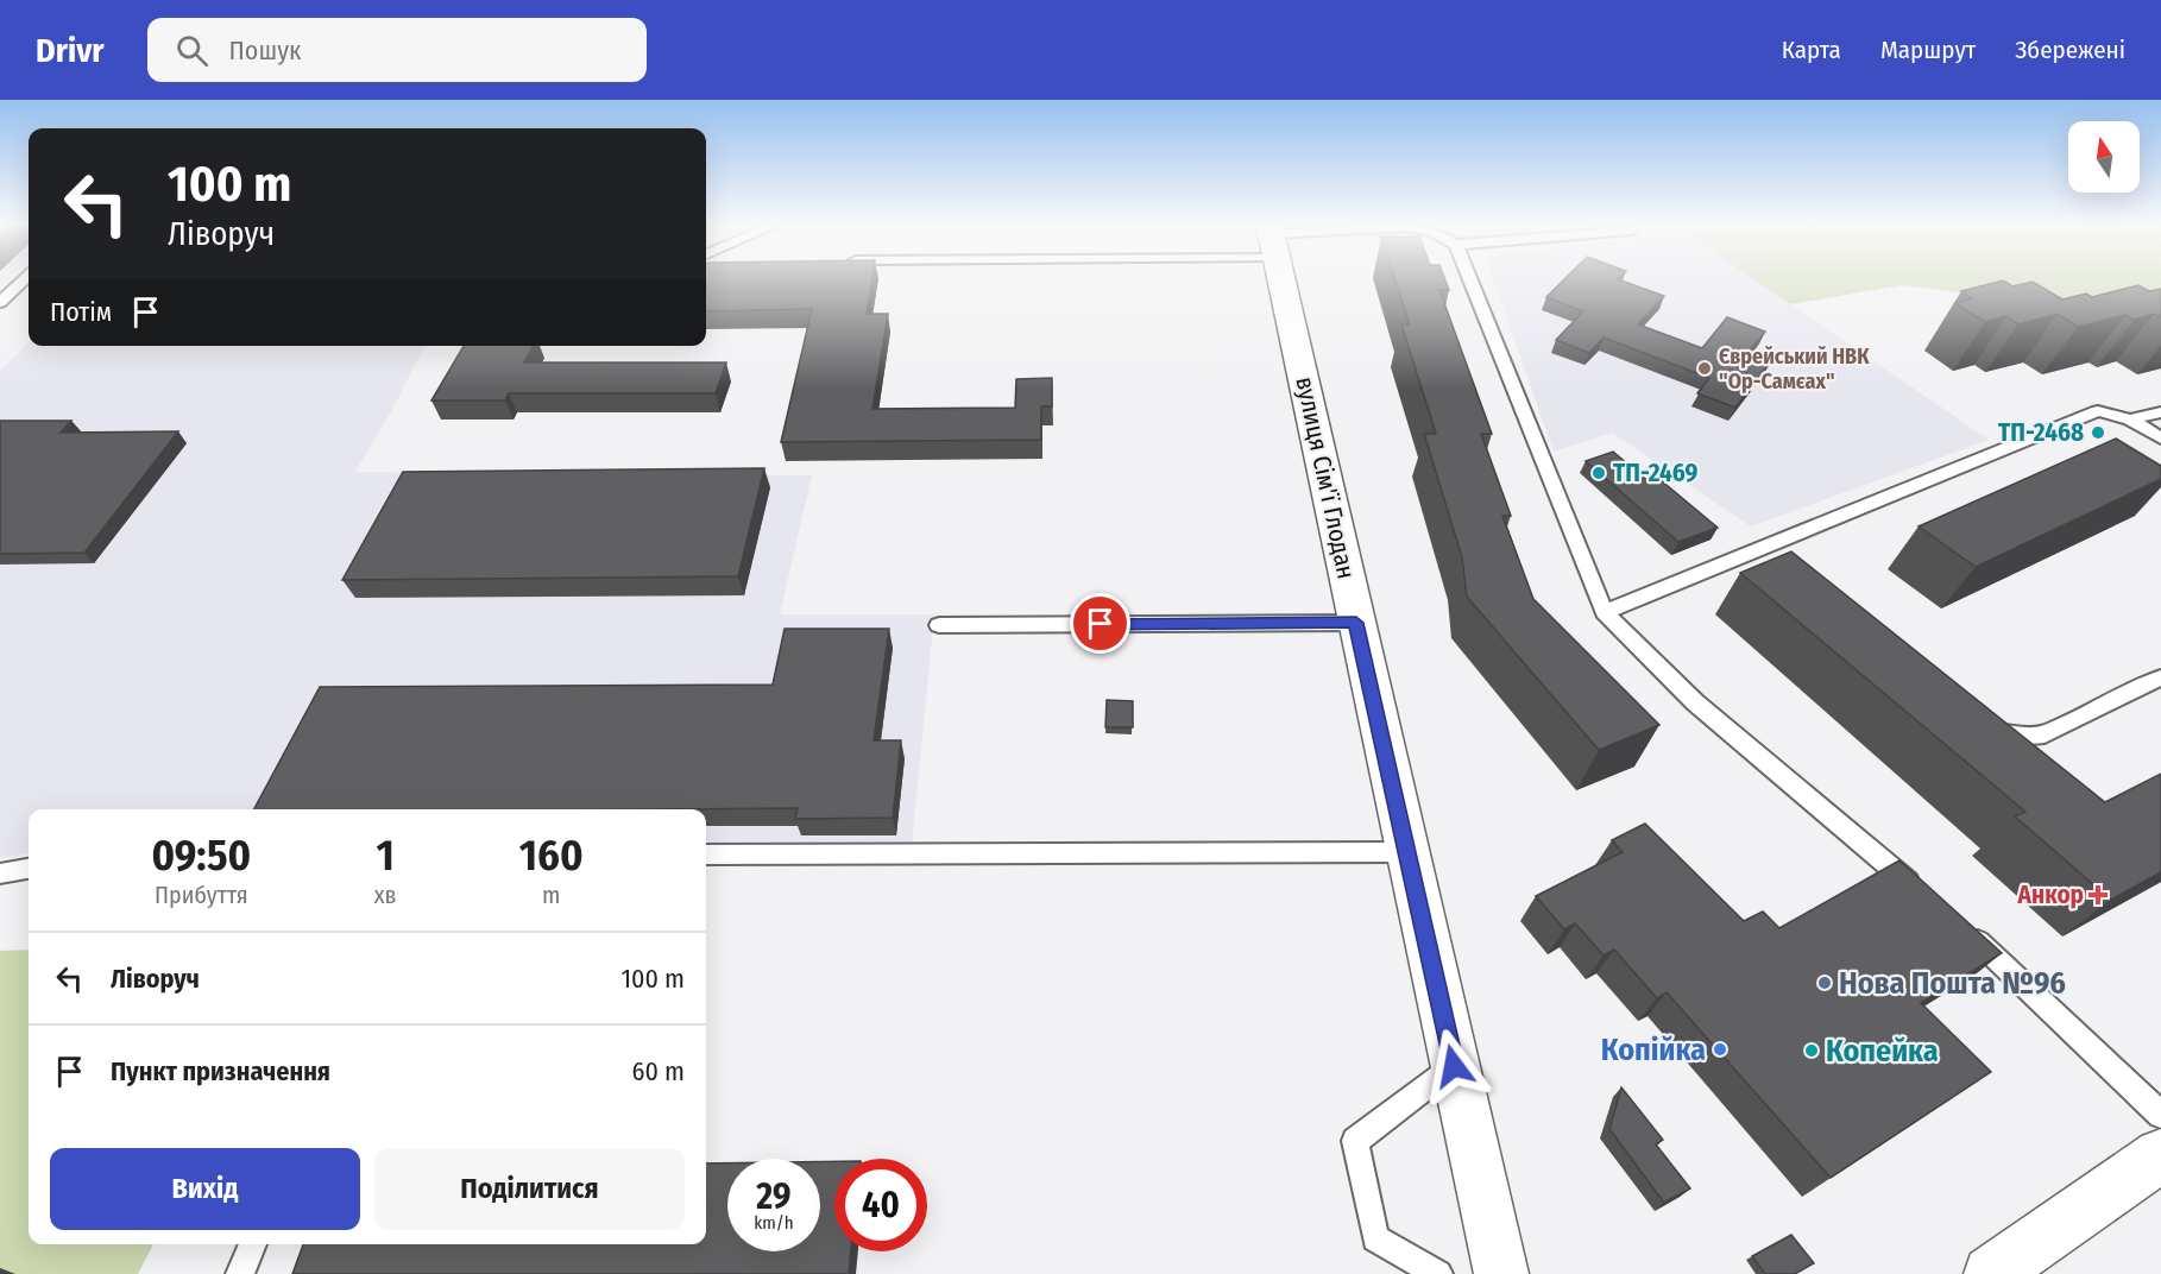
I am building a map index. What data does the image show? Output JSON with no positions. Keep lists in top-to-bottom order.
{
  "streets": {
    "street": ["вулиця Сім'ї Глодан"]
  },
  "places": {
    "other": [
      "Єврейський НВК \"Ор-Самєах\"",
      "ТП-2468",
      "ТП-2469",
      "Нова Пошта №96",
      "Копійка",
      "Копейка"
    ],
    "health": ["Анкор"]
  },
  "north": "top",
  "page": {
    "header": "Drivr",
    "search": "Пошук",
    "nav": ["Карта", "Маршрут", "Збережені"],
    "turn": ["100 m", "Ліворуч"],
    "then": "Потім",
    "eta": [
      "09:50",
      "Прибуття",
      "1",
      "хв",
      "160",
      "m"
    ],
    "list": [
      {
        "name": "Ліворуч",
        "value": "100 m"
      },
      {
        "name": "Пункт призначення",
        "value": "60 m"
      }
    ],
    "buttons": ["Вихід", "Поділитися"],
    "speed": "29 km/h",
    "limit": "40"
  }
}
